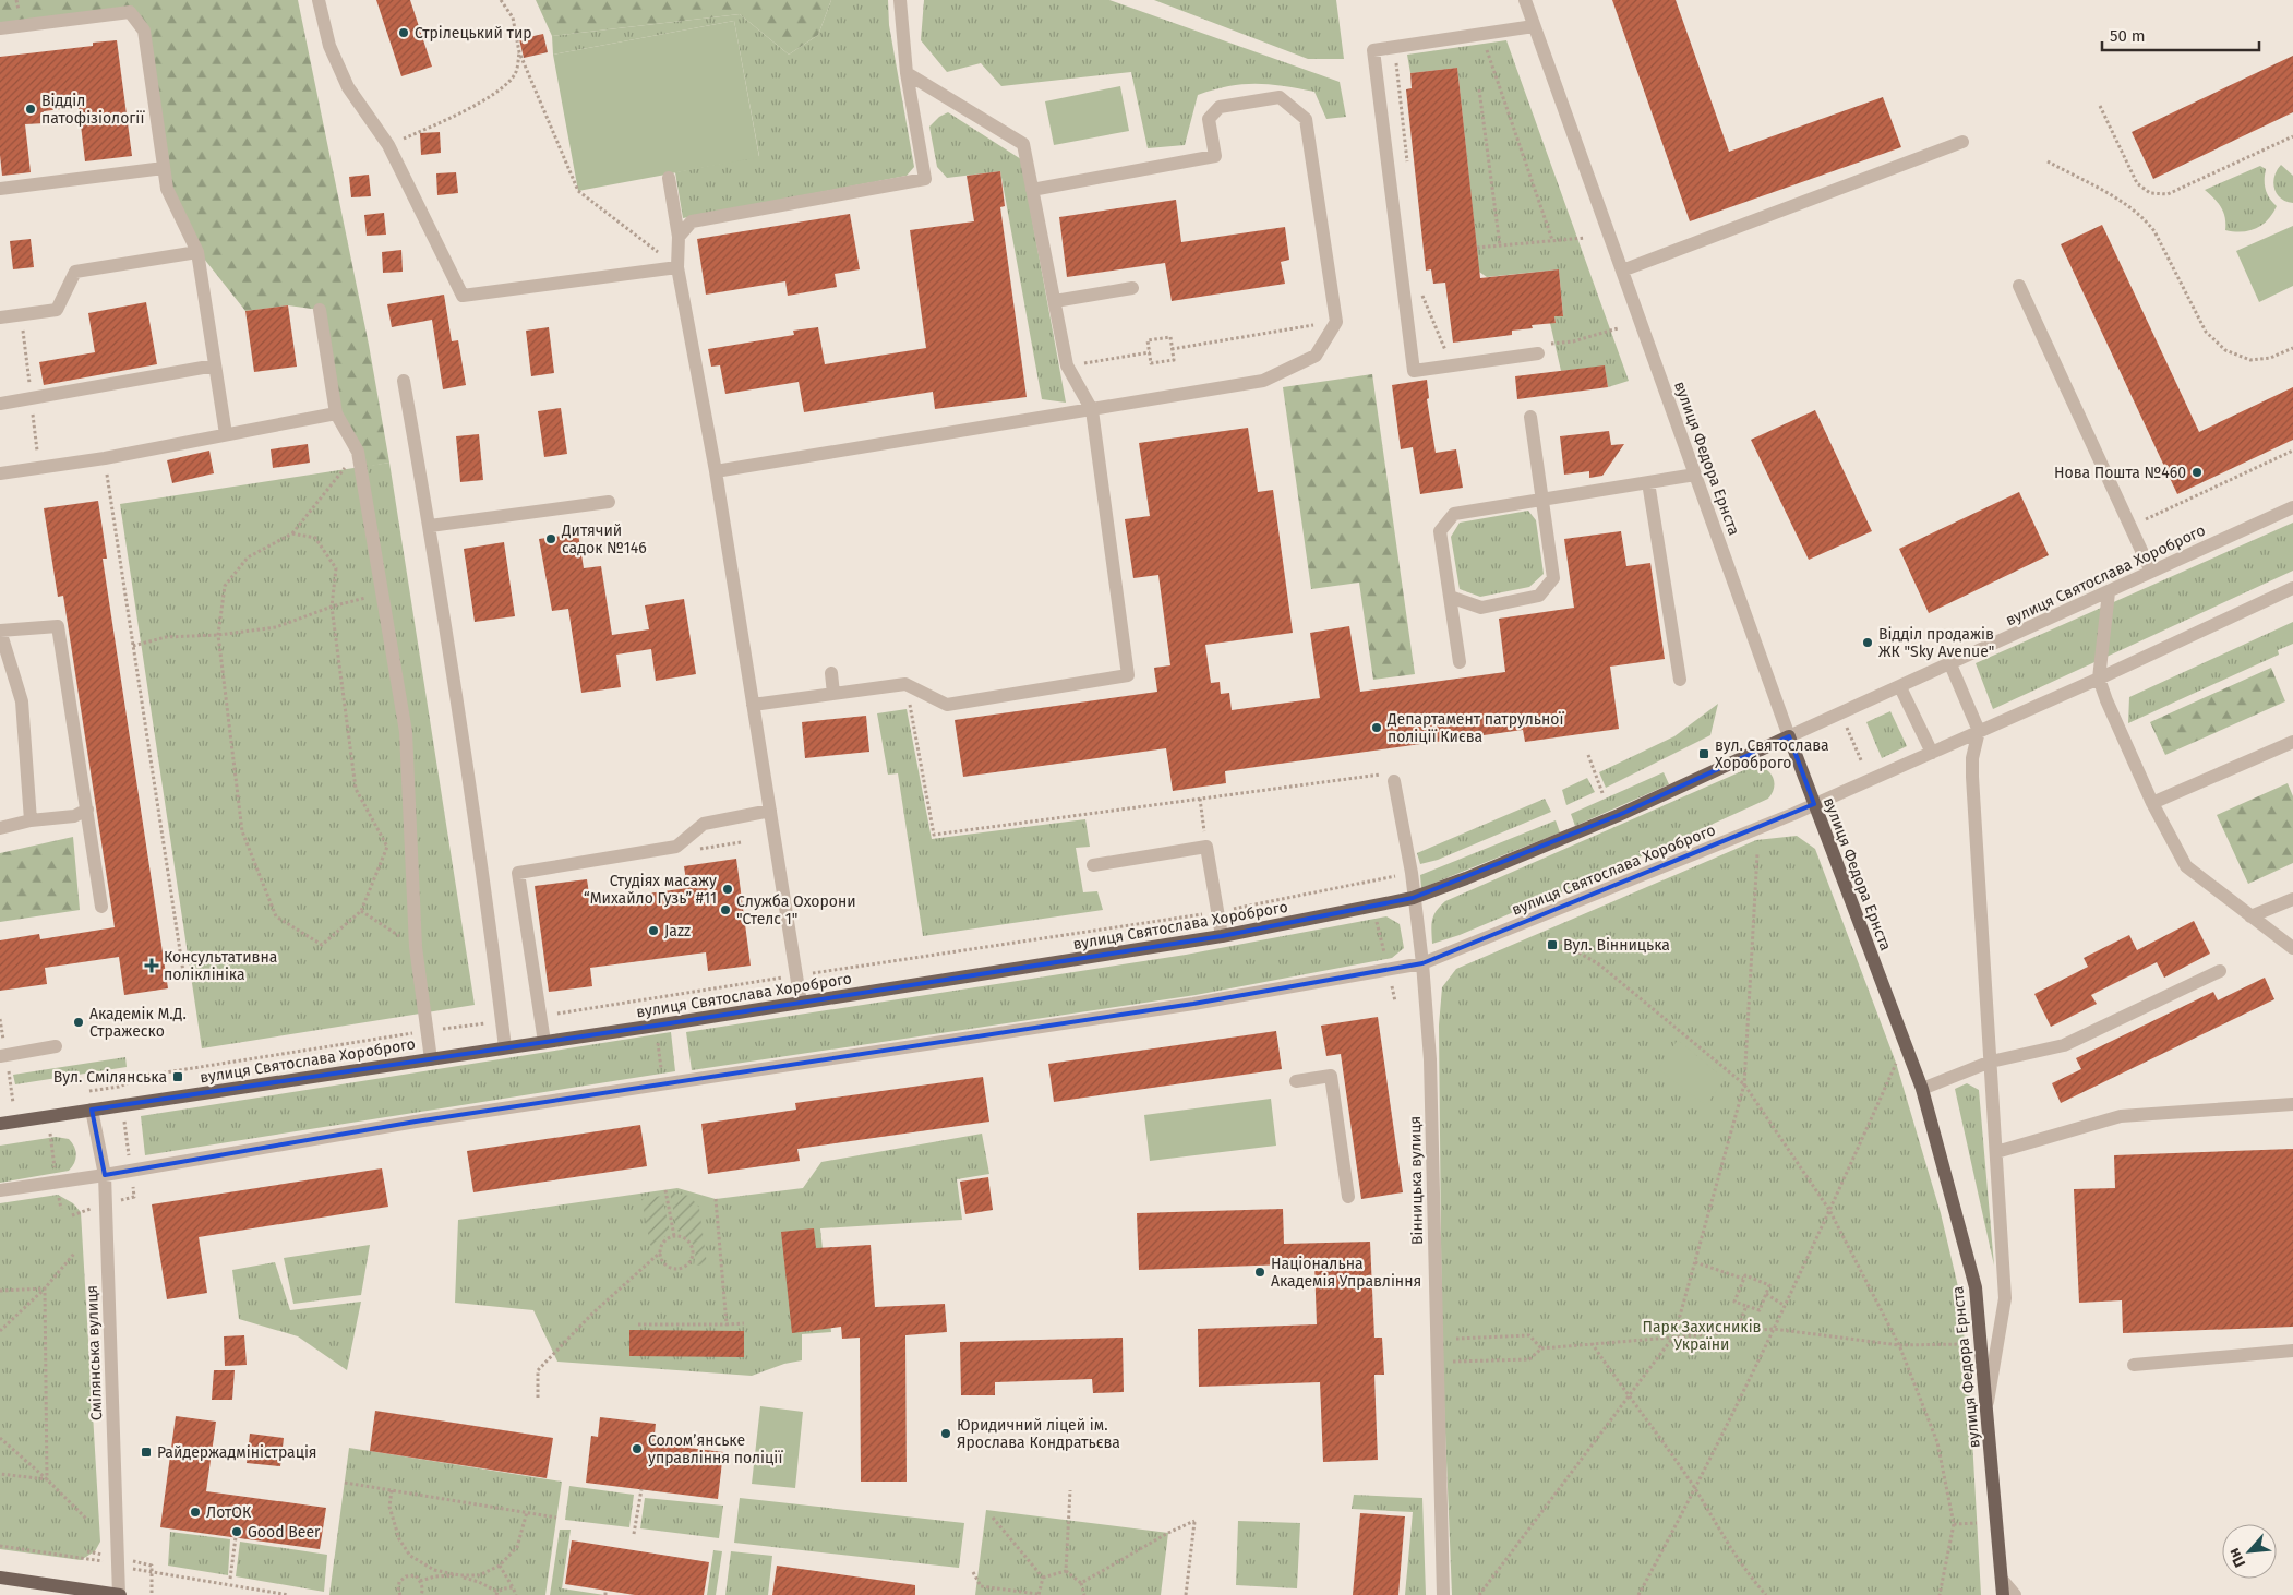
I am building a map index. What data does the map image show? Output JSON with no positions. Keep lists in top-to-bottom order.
{
  "streets": {
    "main road": ["вулиця Федора Ернста", "вулиця Святослава Хороброго"],
    "street": ["Вінницька вулиця", "Смілянська вулиця"]
  },
  "crossings": [
    ["вулиця Федора Ернста", "вулиця Святослава Хороброго"],
    ["вулиця Святослава Хороброго", "Вінницька вулиця"],
    ["вулиця Святослава Хороброго", "Смілянська вулиця"]
  ],
  "parks": ["Парк Захисників України"],
  "places": {
    "other": [
      "Стрілецький тир",
      "Відділ патофізіології",
      "Нова Пошта №460",
      "Дитячий садок №146",
      "Відділ продажів ЖК \"Sky Avenue\"",
      "Департамент патрульної поліції Києва",
      "Студіях масажу “Михайло Гузь” #11",
      "Служба Охорони \"Стелс 1\"",
      "Jazz",
      "Академік М.Д. Стражеско",
      "Національна Академія Управління",
      "Юридичний ліцей ім. Ярослава Кондратьєва",
      "Соломʼянське управління поліції",
      "ЛотОК",
      "Good Beer"
    ],
    "transit": [
      "вул. Святослава Хороброго",
      "Вул. Вінницька",
      "Вул. Смілянська",
      "Райдержадміністрація"
    ],
    "health": ["Консультативна поліклініка"]
  },
  "scale_bar": "50 m",
  "north": "bottom left"
}
